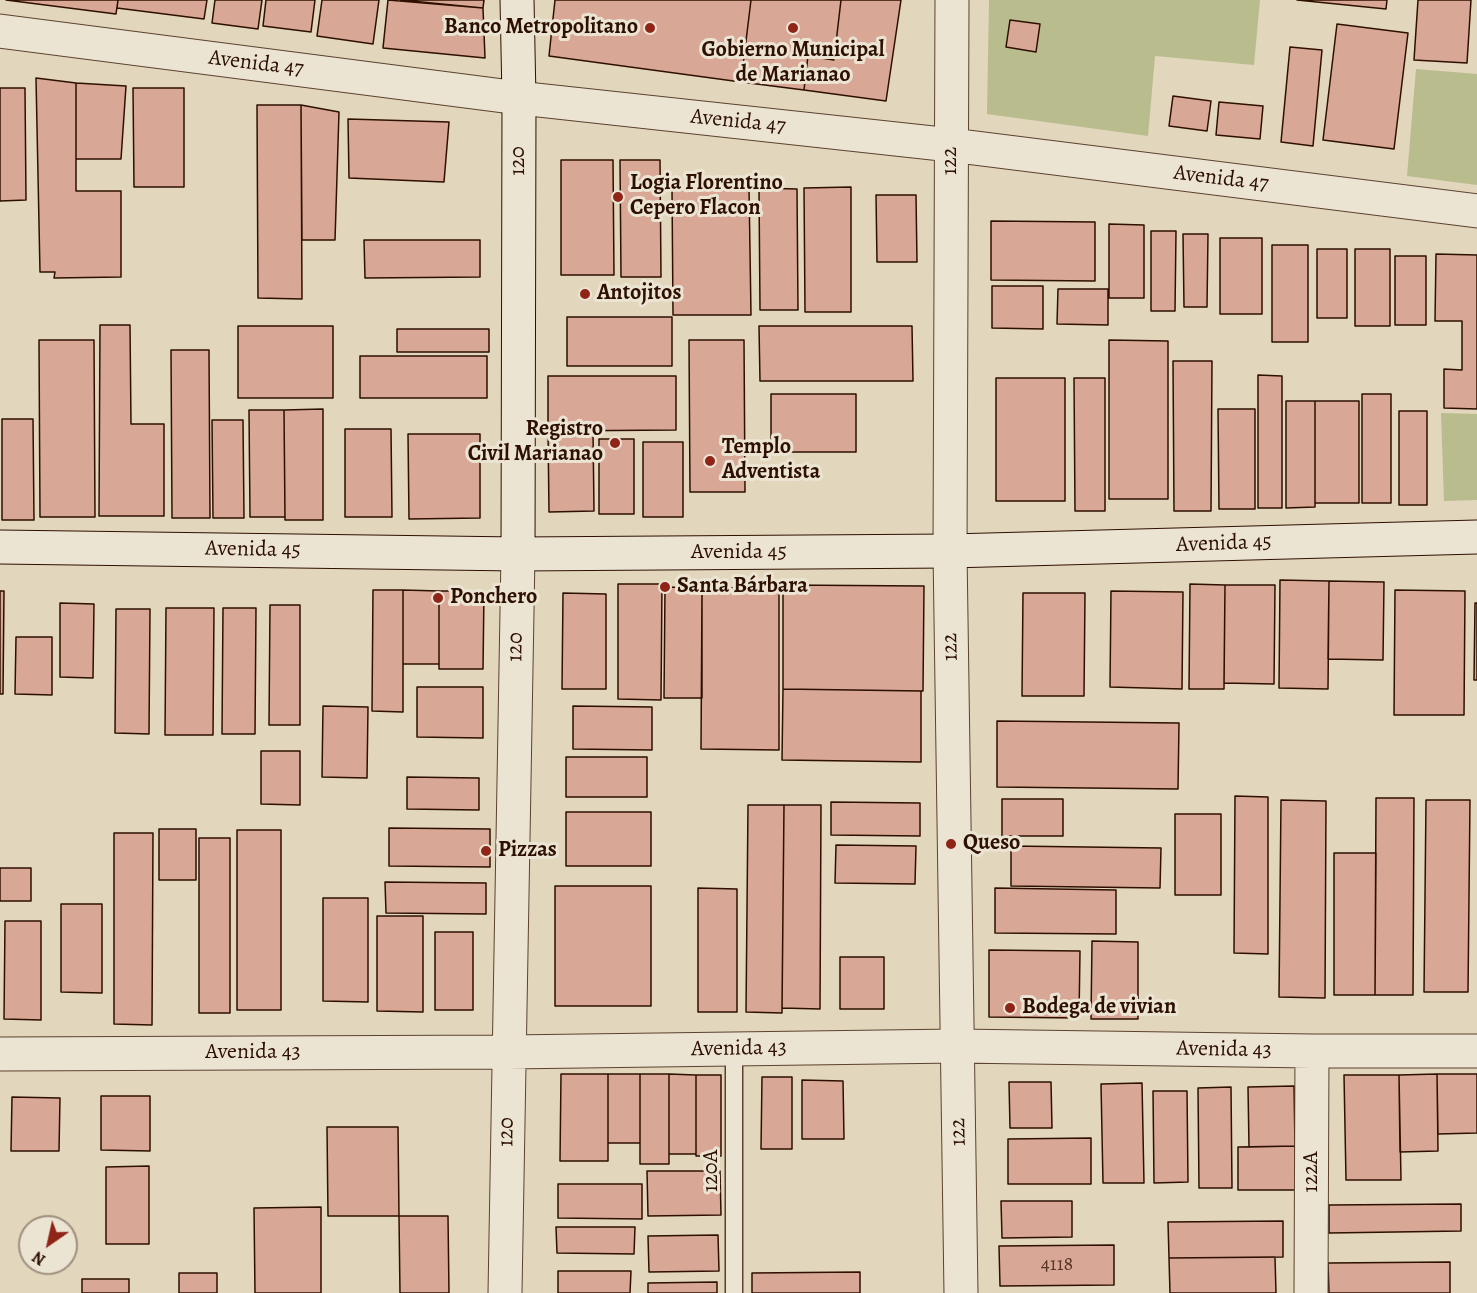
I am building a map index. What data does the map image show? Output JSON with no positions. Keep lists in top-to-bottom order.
{
  "streets": {
    "street": [
      "Avenida 47",
      "120",
      "122",
      "Avenida 45",
      "Avenida 43",
      "122A"
    ],
    "lane": ["120A"]
  },
  "crossings": [
    ["Avenida 47", "120"],
    ["Avenida 47", "122"],
    ["120", "Avenida 45"],
    ["120", "Avenida 43"],
    ["122", "Avenida 45"],
    ["122", "Avenida 43"],
    ["Avenida 43", "120A"],
    ["Avenida 43", "122A"]
  ],
  "places": [
    "Banco Metropolitano",
    "Gobierno Municipal de Marianao",
    "Logia Florentino Cepero Flacon",
    "Antojitos",
    "Registro Civil Marianao",
    "Templo Adventista",
    "Santa Bárbara",
    "Ponchero",
    "Queso",
    "Pizzas",
    "Bodega de vivian"
  ],
  "house_numbers": ["4118"],
  "north": "bottom left"
}
